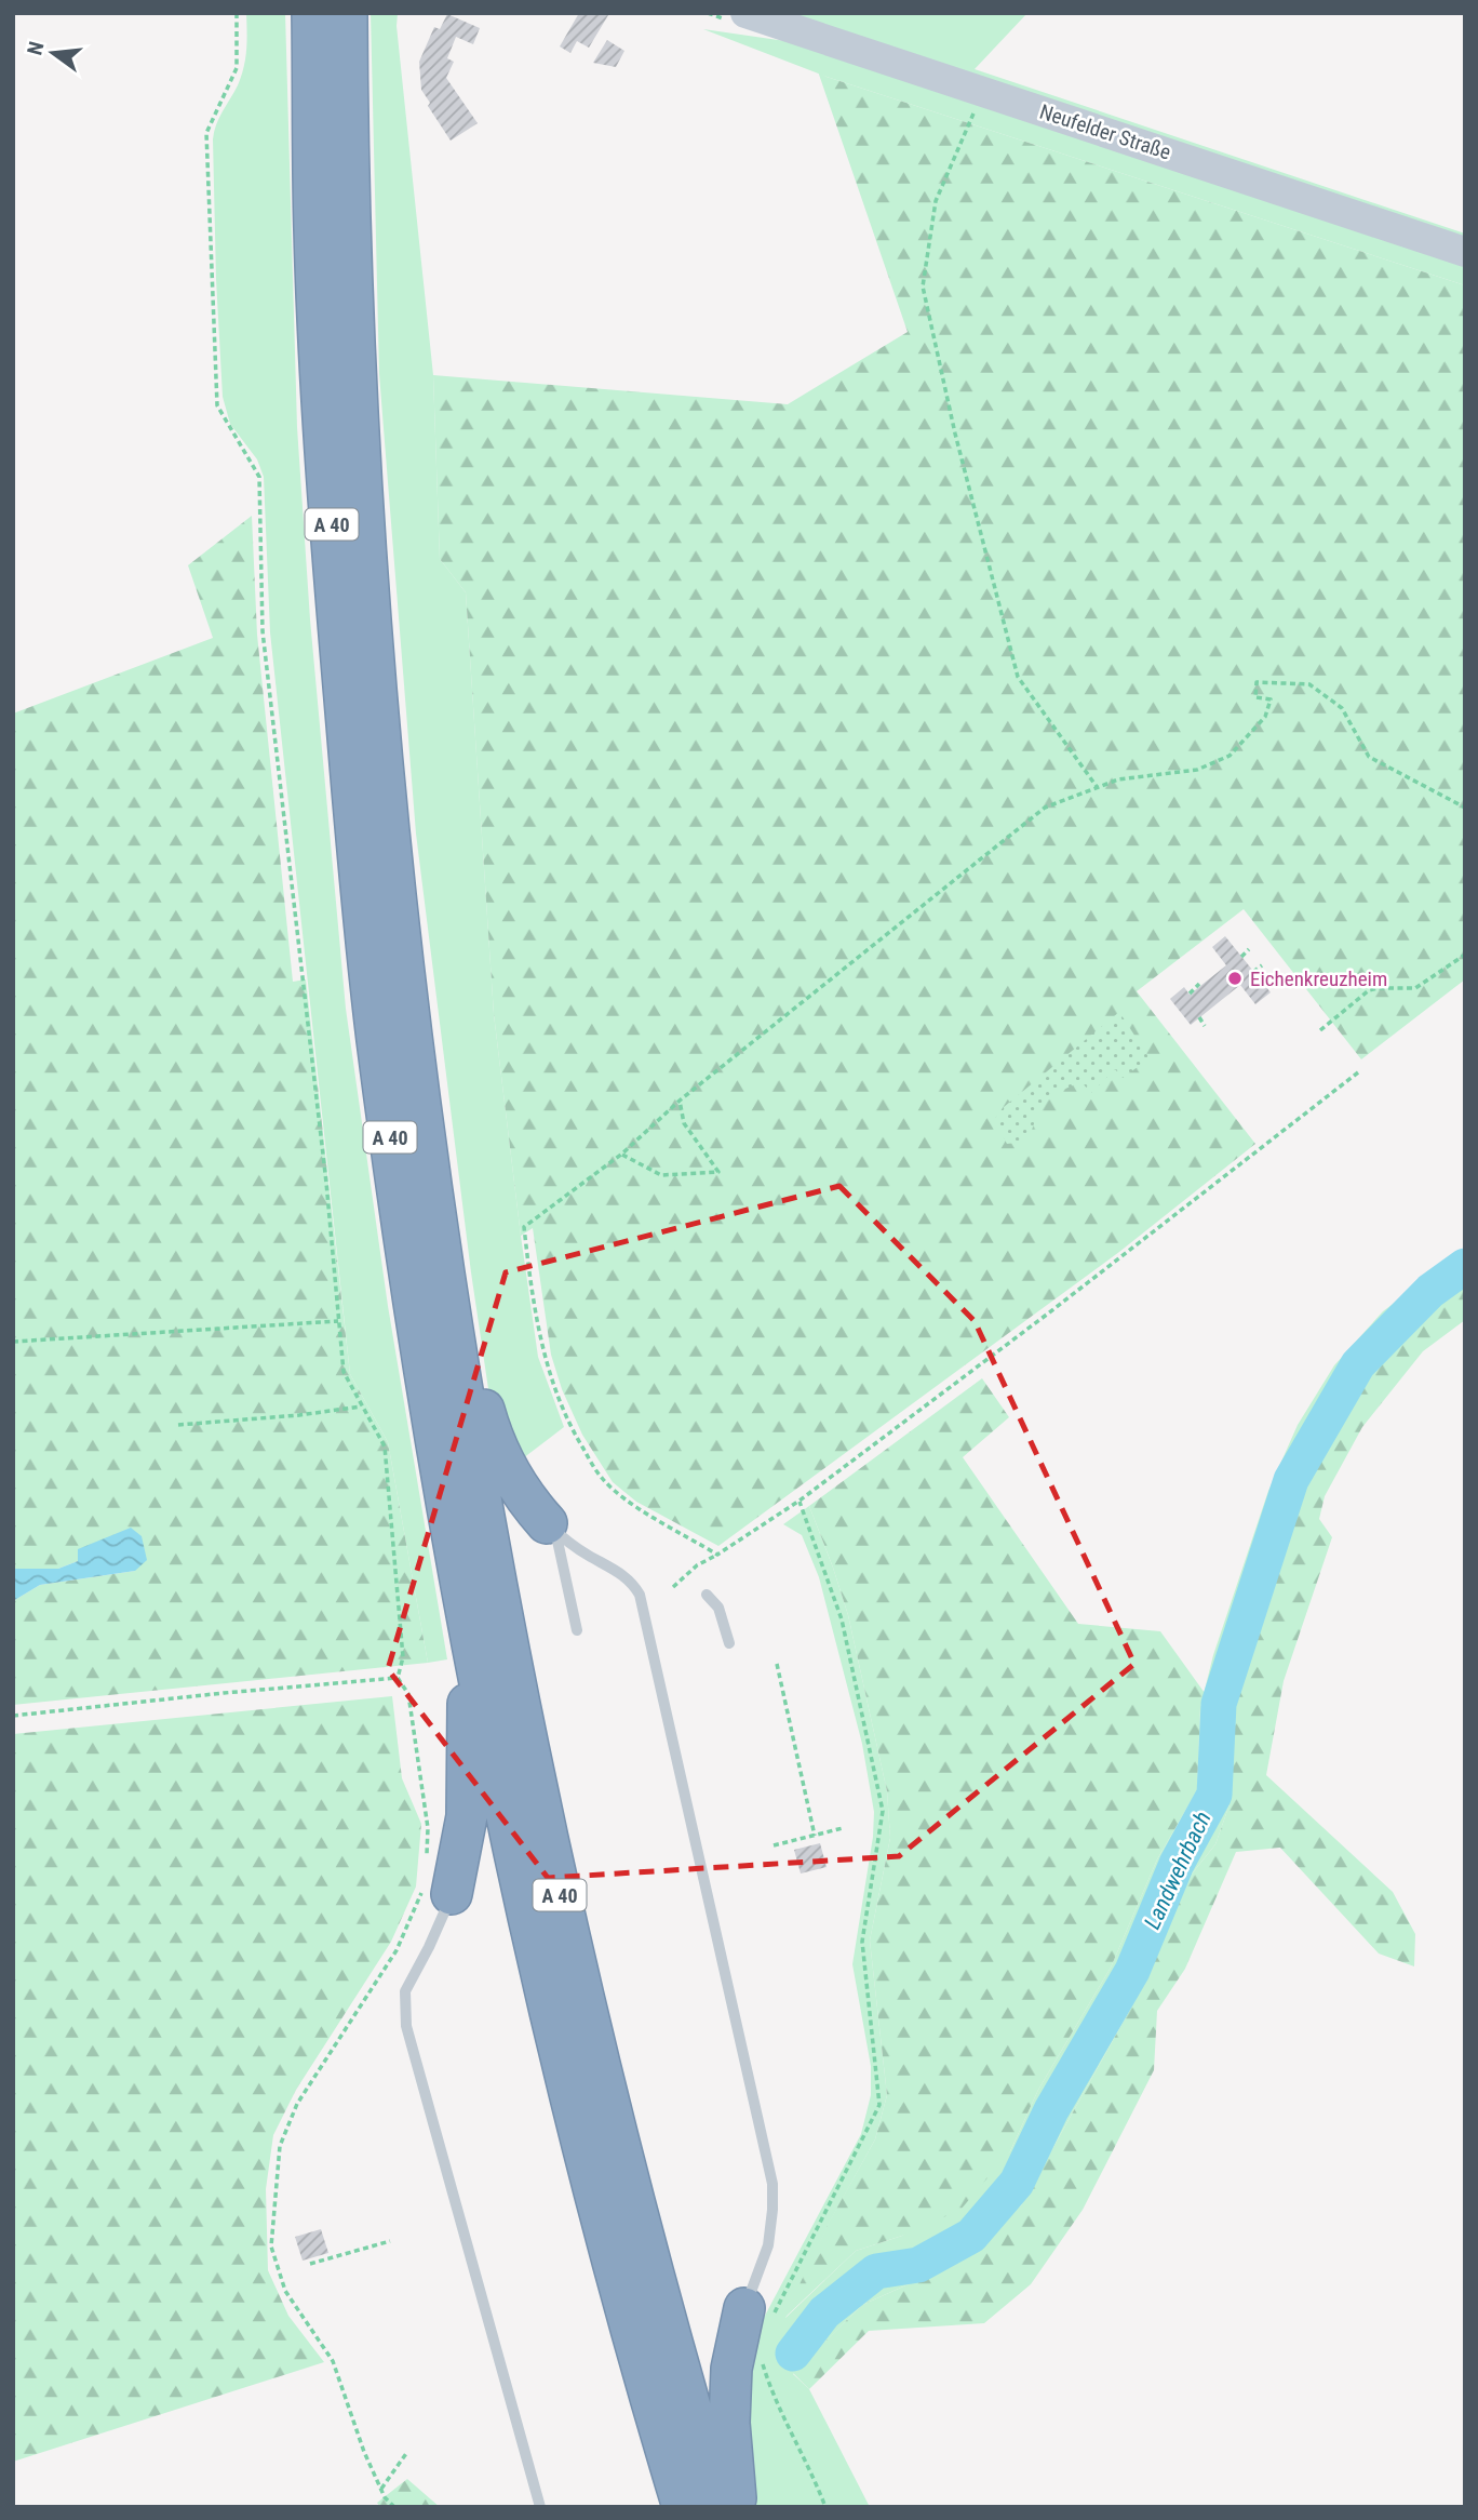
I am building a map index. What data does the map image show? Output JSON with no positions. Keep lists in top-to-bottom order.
{
  "streets": {
    "highway": ["A 40"],
    "main road": ["Neufelder Straße"]
  },
  "water": ["Landwehrbach"],
  "places": ["Eichenkreuzheim"],
  "north": "left"
}
